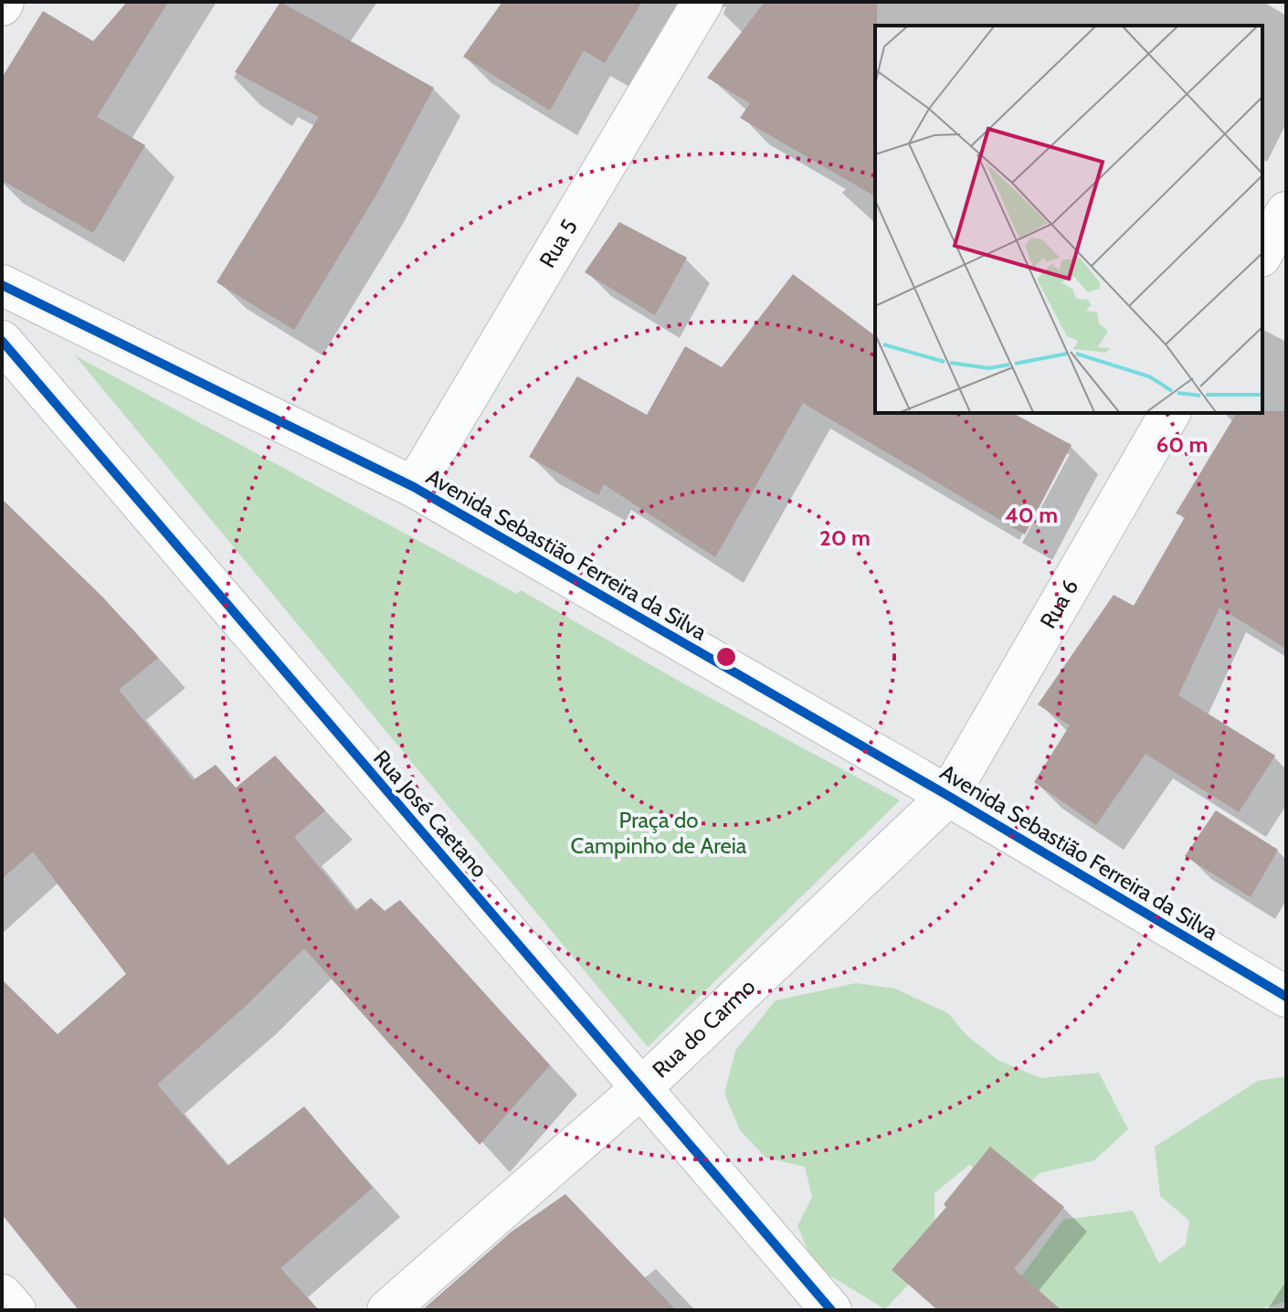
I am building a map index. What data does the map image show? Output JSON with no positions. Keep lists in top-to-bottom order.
{
  "streets": {
    "street": [
      "Rua 5",
      "Avenida Sebastião Ferreira da Silva",
      "Rua 6",
      "Rua José Caetano",
      "Rua do Carmo"
    ]
  },
  "crossings": [
    ["Rua 5", "Avenida Sebastião Ferreira da Silva"],
    ["Avenida Sebastião Ferreira da Silva", "Rua 6"],
    ["Avenida Sebastião Ferreira da Silva", "Rua do Carmo"],
    ["Rua 6", "Rua do Carmo"],
    ["Rua José Caetano", "Rua do Carmo"]
  ],
  "parks": ["Praça do Campinho de Areia"],
  "rings": ["60 m", "40 m", "20 m"]
}
